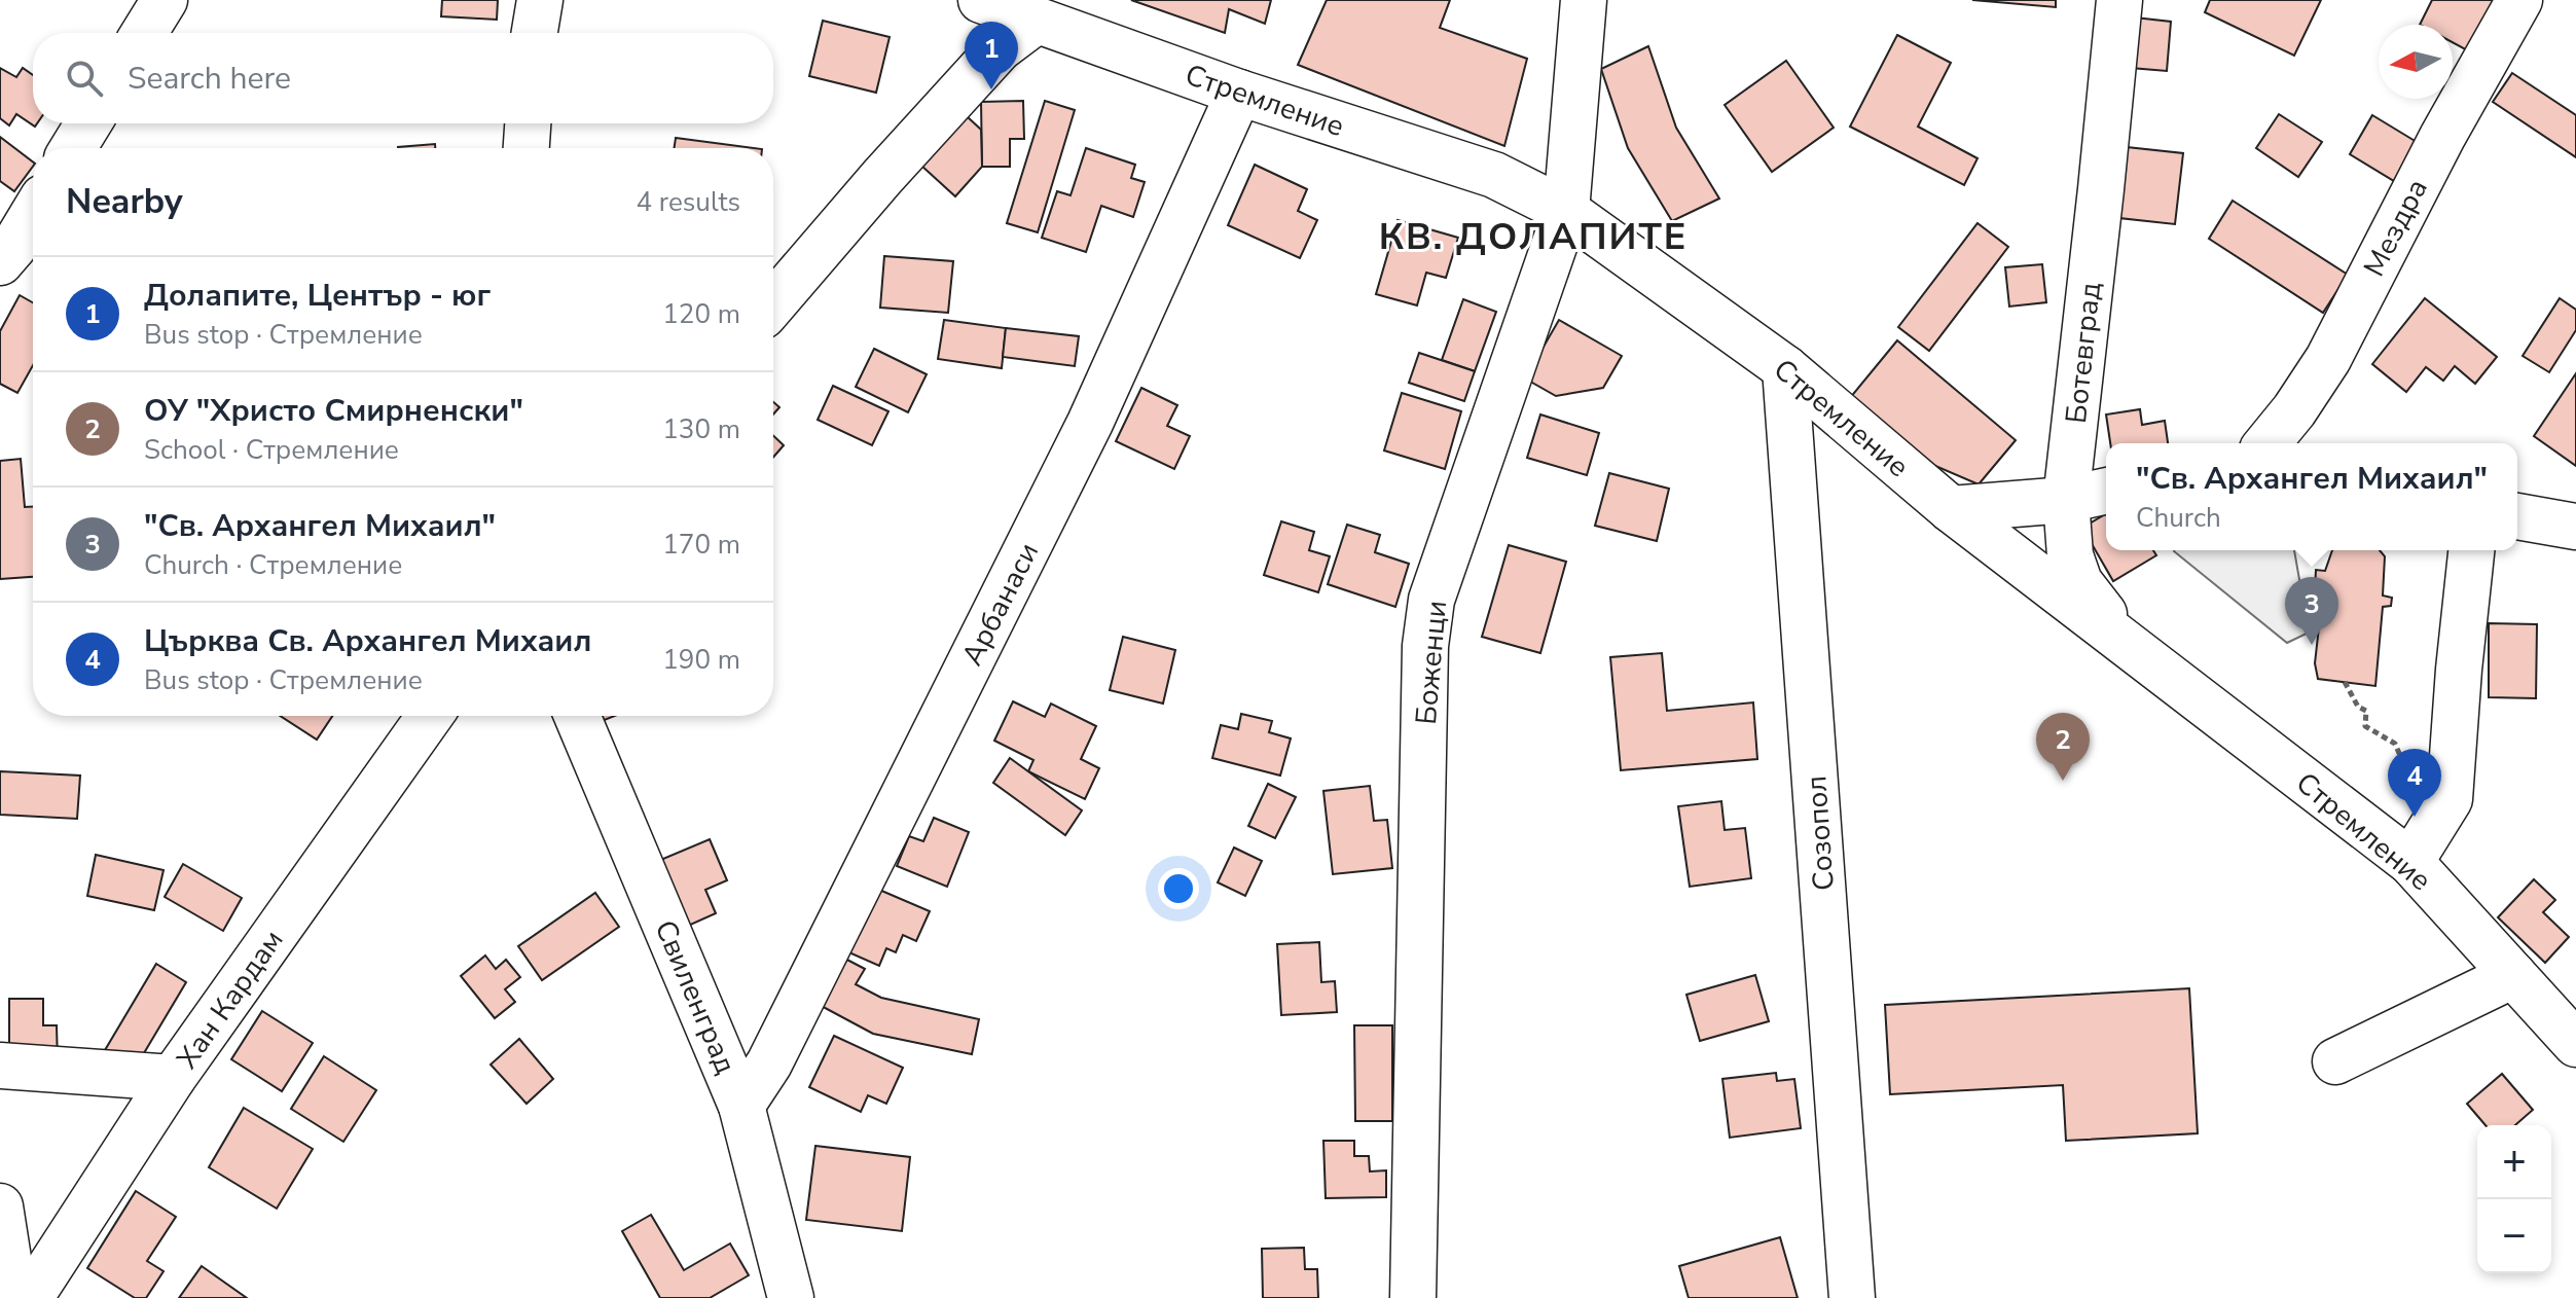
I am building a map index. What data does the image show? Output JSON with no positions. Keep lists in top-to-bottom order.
{
  "streets": {
    "street": [
      "Стремление",
      "Мездра",
      "Ботевград",
      "Арбанаси",
      "Боженци",
      "Созопол",
      "Свиленград",
      "Хан Кардам"
    ]
  },
  "crossings": [
    ["Стремление", "Ботевград"],
    ["Стремление", "Арбанаси"],
    ["Стремление", "Боженци"],
    ["Стремление", "Созопол"],
    ["Арбанаси", "Свиленград"]
  ],
  "districts": ["КВ. ДОЛАПИТЕ"],
  "north": "left",
  "page": {
    "pins": [
      "1",
      "3",
      "2",
      "4"
    ],
    "search": "Search here",
    "heading": ["Nearby", "4 results"],
    "list": [
      {
        "mark": "1",
        "name": "Долапите, Център - юг",
        "note": "Bus stop · Стремление",
        "value": "120 m"
      },
      {
        "mark": "2",
        "name": "ОУ \"Христо Смирненски\"",
        "note": "School · Стремление",
        "value": "130 m"
      },
      {
        "mark": "3",
        "name": "\"Св. Архангел Михаил\"",
        "note": "Church · Стремление",
        "value": "170 m"
      },
      {
        "mark": "4",
        "name": "Църква Св. Архангел Михаил",
        "note": "Bus stop · Стремление",
        "value": "190 m"
      }
    ],
    "popup": ["\"Св. Архангел Михаил\"", "Church"],
    "map_buttons": ["+", "−"]
  }
}
